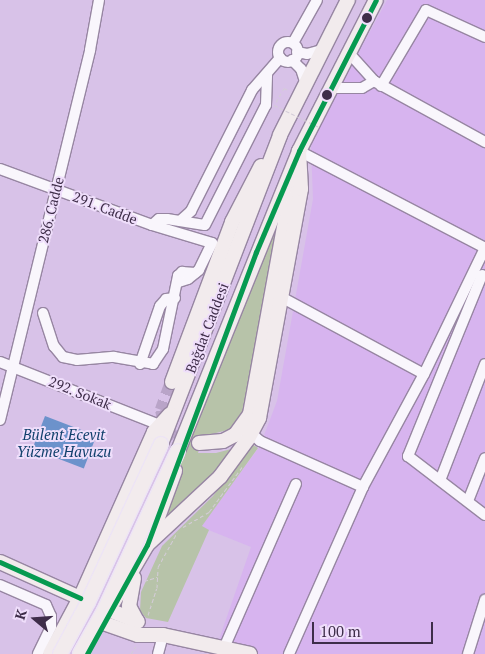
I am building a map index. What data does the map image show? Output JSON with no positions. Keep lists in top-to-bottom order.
{
  "streets": {
    "main road": ["Bağdat Caddesi"],
    "street": ["291. Cadde", "286. Cadde", "292. Sokak"]
  },
  "crossings": [
    ["291. Cadde", "286. Cadde"],
    ["286. Cadde", "292. Sokak"]
  ],
  "water": ["Bülent Ecevit Yüzme Havuzu"],
  "scale_bar": "100 m",
  "north": "left"
}
